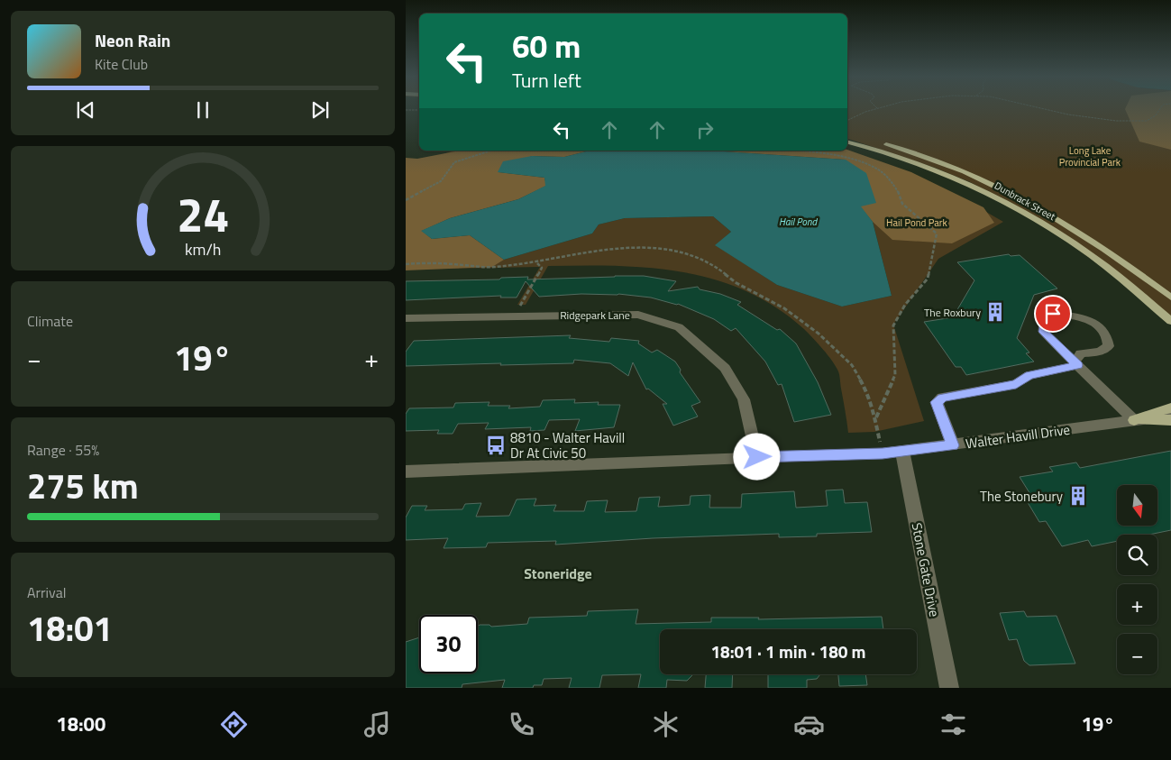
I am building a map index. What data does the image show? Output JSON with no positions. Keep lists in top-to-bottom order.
{
  "streets": {
    "main road": ["Dunbrack Street"],
    "street": ["Ridgepark Lane", "Walter Havill Drive", "Stone Gate Drive"]
  },
  "crossings": [
    ["Ridgepark Lane", "Walter Havill Drive"],
    ["Walter Havill Drive", "Stone Gate Drive"]
  ],
  "districts": ["Stoneridge"],
  "water": ["Hail Pond"],
  "parks": ["Long Lake Provincial Park", "Hail Pond Park"],
  "places": {
    "building": ["The Roxbury", "The Stonebury"],
    "bus stop": ["8810 - Walter Havill Dr At Civic 50"]
  },
  "north": "bottom",
  "page": {
    "turn": ["60 m", "Turn left"],
    "song": ["Neon Rain", "Kite Club"],
    "tile": [
      "Climate",
      ["Range · 55%", "275 km"],
      ["Arrival", "18:01"]
    ],
    "heat": ["−", "19°", "+"],
    "map_buttons": ["+", "−"],
    "limit": "30",
    "trip": "18:01 · 1 min · 180 m",
    "tabs": ["18:00", "19°"],
    "gauge": ["24", "km/h"]
  }
}
